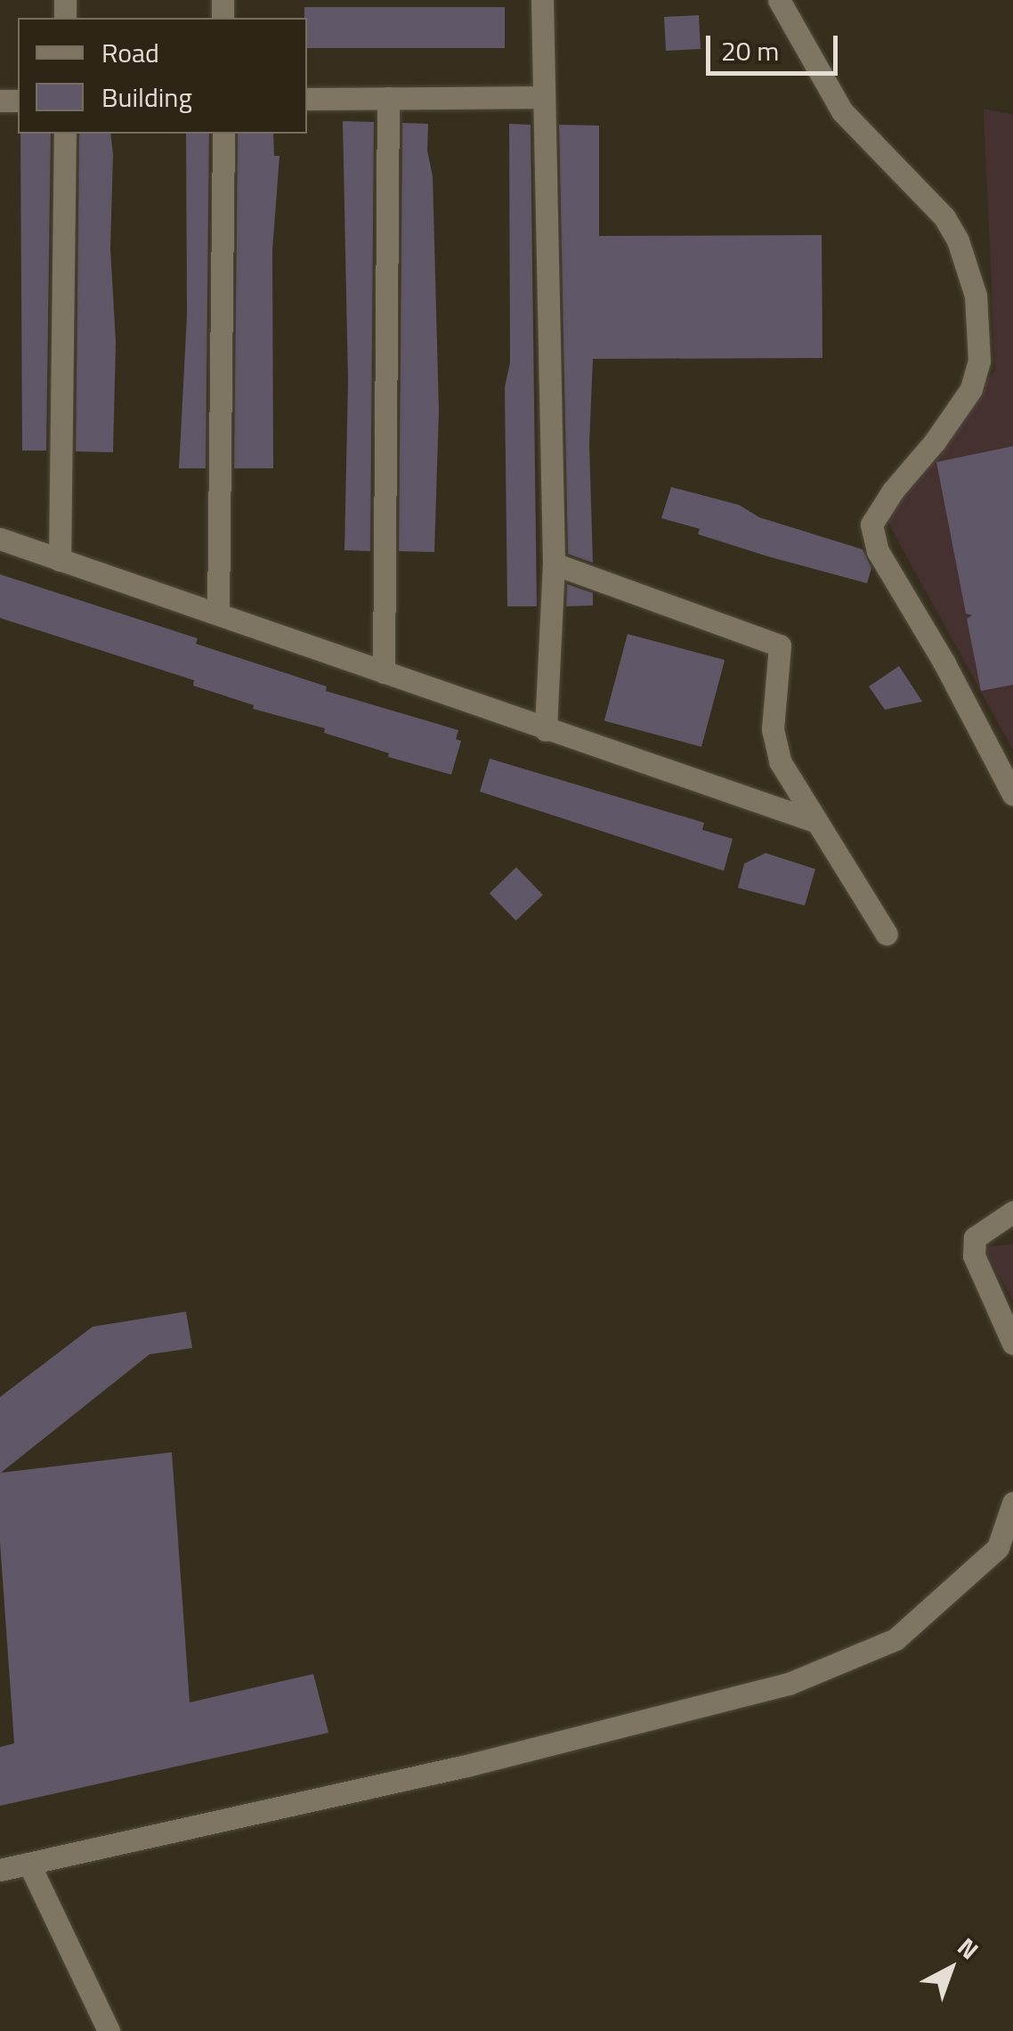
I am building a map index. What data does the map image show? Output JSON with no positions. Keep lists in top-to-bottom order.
{
  "legend": ["Road", "Building"],
  "scale_bar": "20 m",
  "north": "top right"
}
